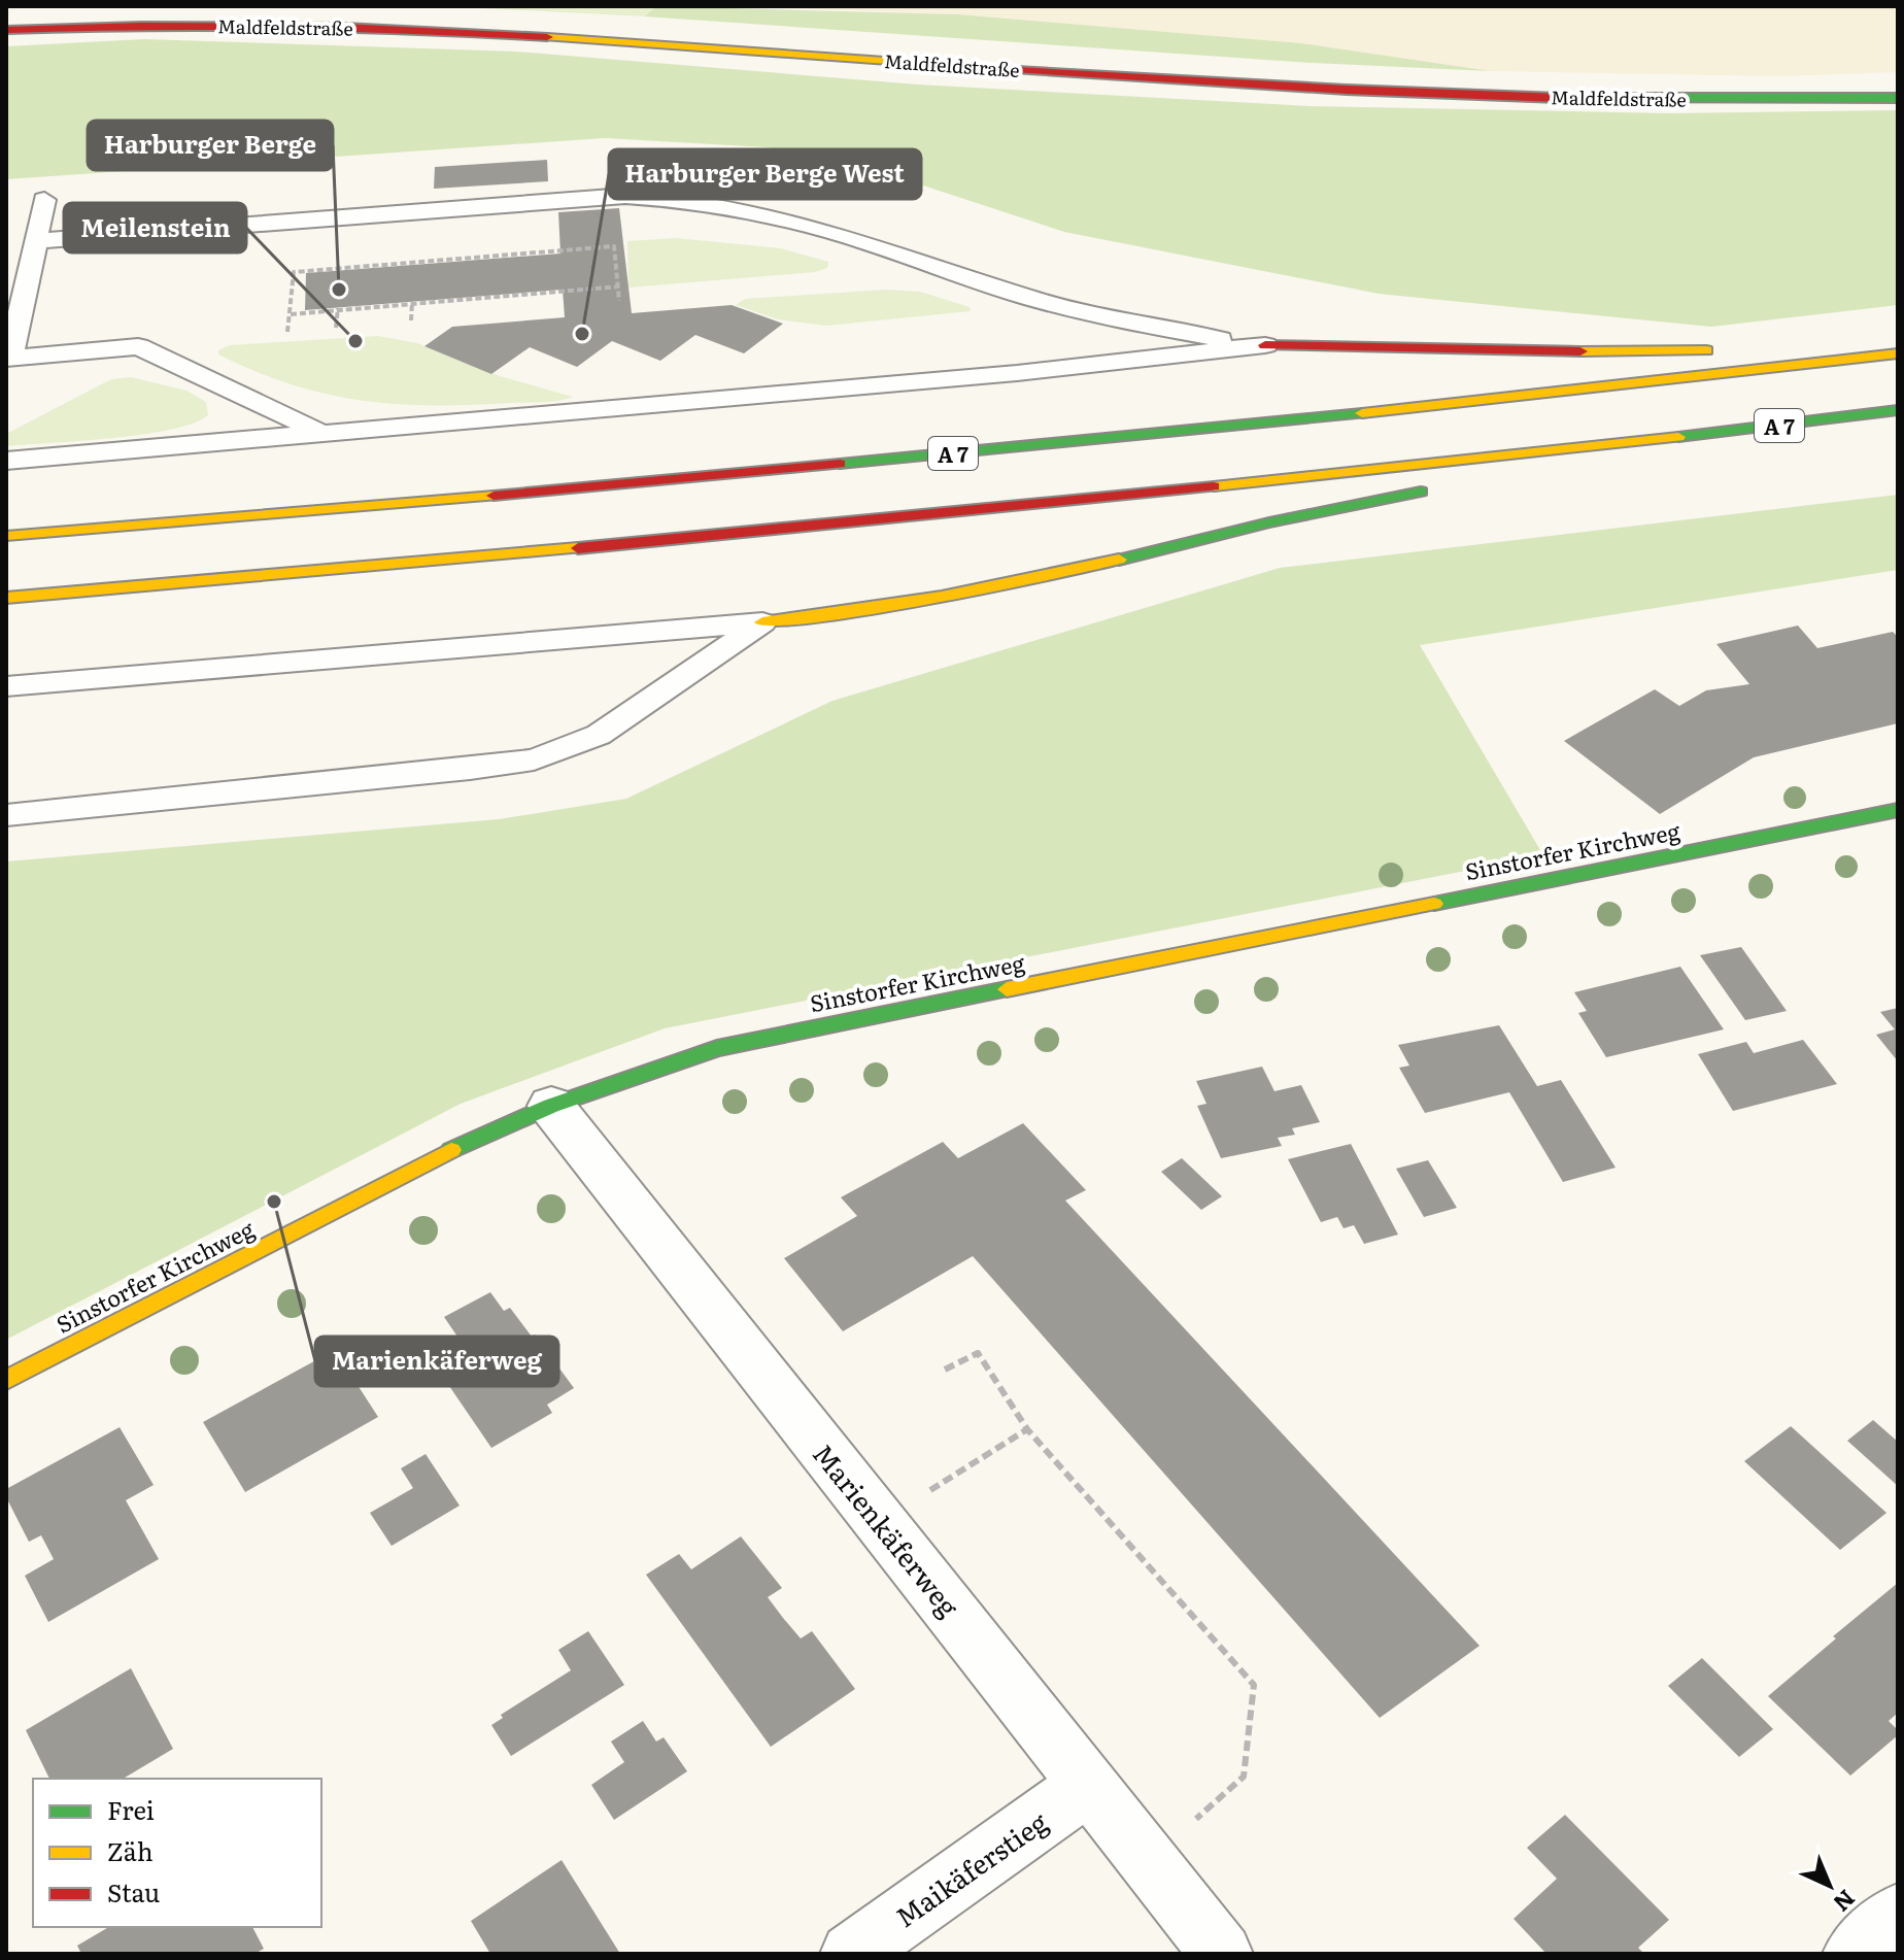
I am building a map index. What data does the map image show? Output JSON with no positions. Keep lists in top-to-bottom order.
{
  "streets": {
    "main road": ["Maldfeldstraße", "A 7", "Sinstorfer Kirchweg"],
    "street": ["Marienkäferweg", "Maikäferstieg"]
  },
  "crossings": [
    ["Sinstorfer Kirchweg", "Marienkäferweg"],
    ["Marienkäferweg", "Maikäferstieg"]
  ],
  "places": [
    "Harburger Berge",
    "Harburger Berge West",
    "Meilenstein",
    "Marienkäferweg"
  ],
  "legend": ["Frei", "Zäh", "Stau"],
  "north": "bottom right"
}
